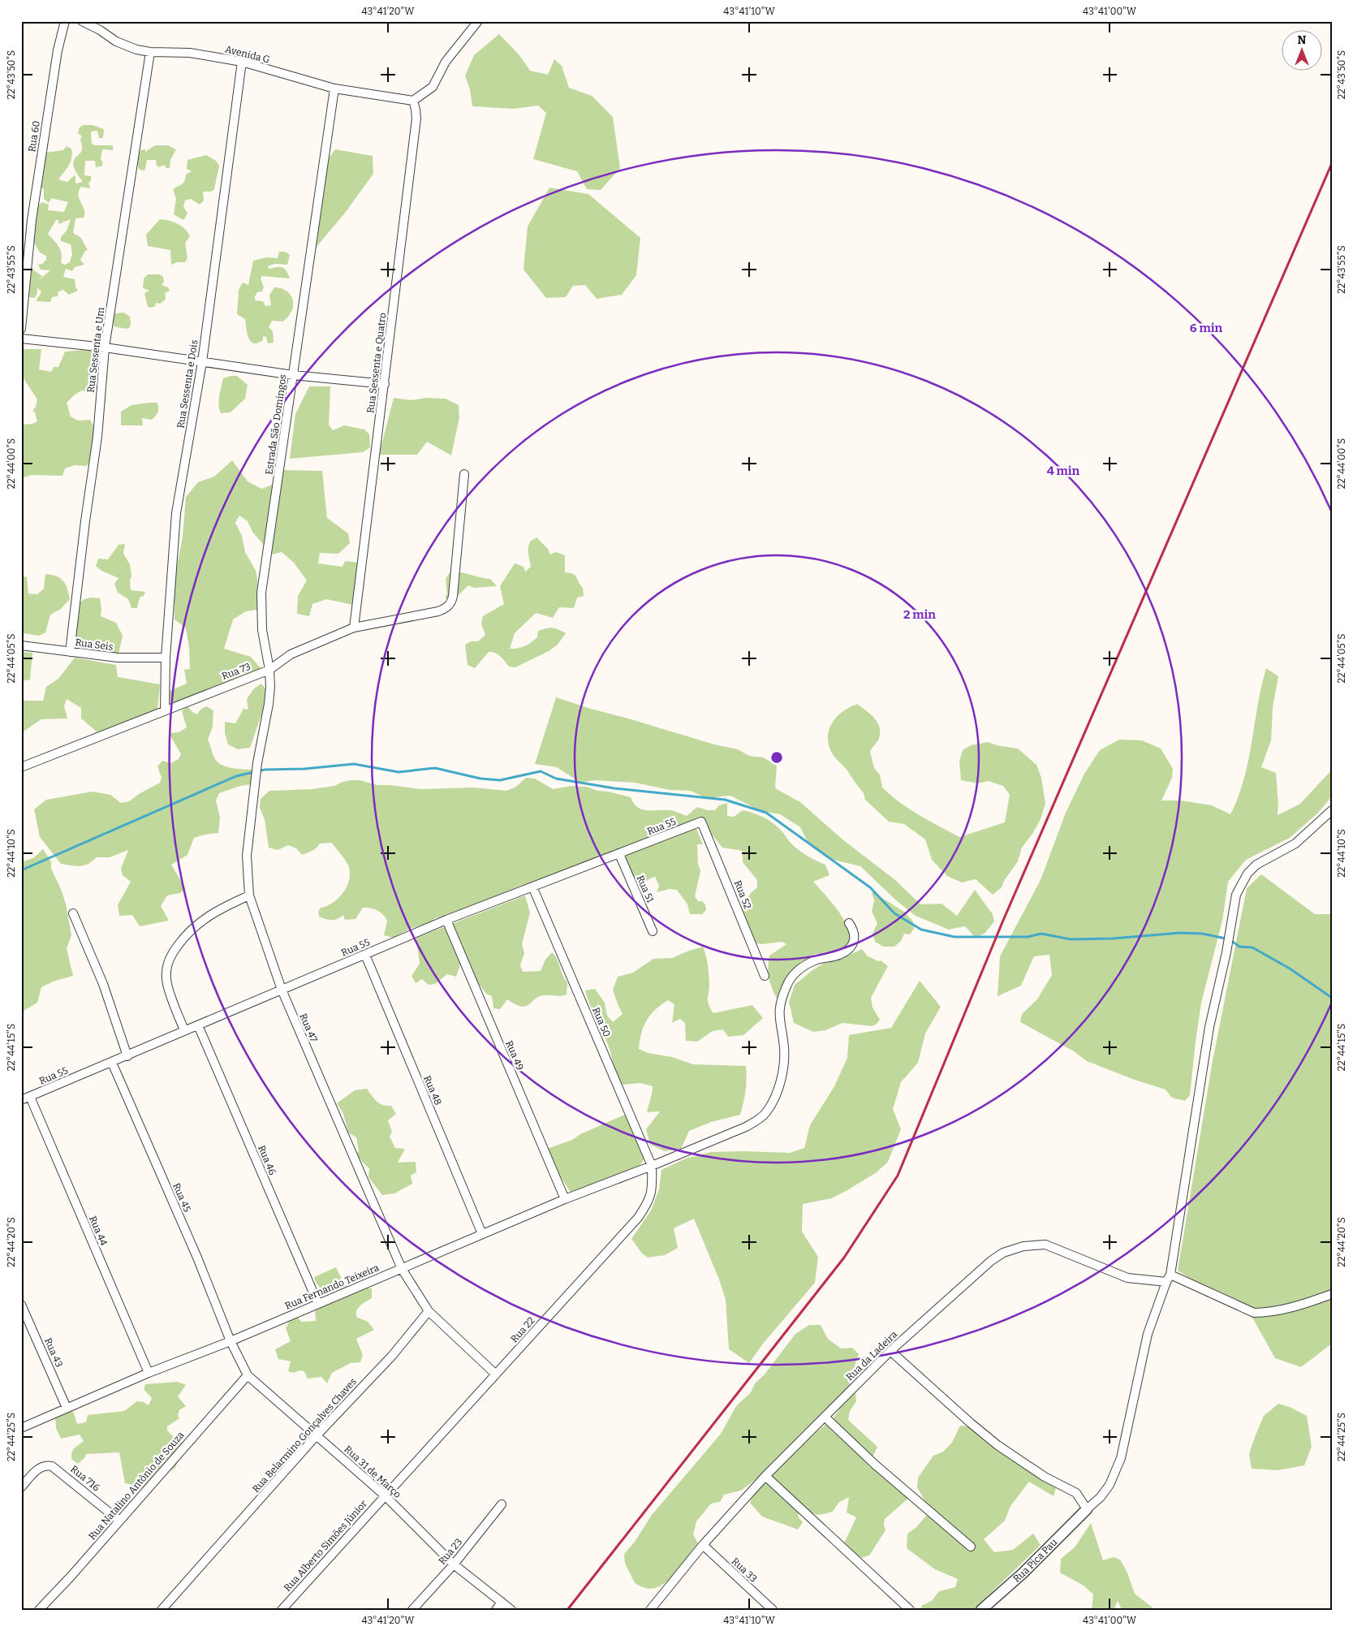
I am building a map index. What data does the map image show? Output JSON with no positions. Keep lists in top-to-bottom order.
{
  "streets": {
    "street": [
      "Avenida G",
      "Rua 60",
      "Rua Sessenta e Um",
      "Rua Sessenta e Quatro",
      "Rua Sessenta e Dois",
      "Estrada São Domingos",
      "Rua Seis",
      "Rua 73",
      "Rua 55",
      "Rua 51",
      "Rua 52",
      "Rua 50",
      "Rua 47",
      "Rua 49",
      "Rua 48",
      "Rua 46",
      "Rua 45",
      "Rua 44",
      "Rua Fernando Teixeira",
      "Rua 22",
      "Rua 43",
      "Rua da Ladeira",
      "Rua Belarmino Gonçalves Chaves",
      "Rua 31 de Março",
      "Rua 716",
      "Rua Natalino Antônio de Souza",
      "Rua Alberto Simões Júnior",
      "Rua 23",
      "Rua Pica Pau",
      "Rua 33"
    ]
  },
  "crossings": [
    ["Avenida G", "Rua Sessenta e Um"],
    ["Avenida G", "Rua Sessenta e Quatro"],
    ["Avenida G", "Rua Sessenta e Dois"],
    ["Avenida G", "Estrada São Domingos"],
    ["Rua Sessenta e Um", "Rua Seis"],
    ["Rua Sessenta e Quatro", "Rua 73"],
    ["Rua Sessenta e Dois", "Rua Seis"],
    ["Rua Sessenta e Dois", "Rua 73"],
    ["Estrada São Domingos", "Rua 73"],
    ["Estrada São Domingos", "Rua 47"],
    ["Rua 55", "Rua 51"],
    ["Rua 55", "Rua 52"],
    ["Rua 55", "Rua 50"],
    ["Rua 55", "Rua 47"],
    ["Rua 55", "Rua 49"],
    ["Rua 55", "Rua 48"],
    ["Rua 55", "Rua 46"],
    ["Rua 55", "Rua 45"],
    ["Rua 55", "Rua 44"],
    ["Rua 50", "Rua Fernando Teixeira"],
    ["Rua 50", "Rua 22"],
    ["Rua 47", "Rua Fernando Teixeira"],
    ["Rua 49", "Rua Fernando Teixeira"],
    ["Rua 48", "Rua Fernando Teixeira"],
    ["Rua 46", "Rua Fernando Teixeira"],
    ["Rua 45", "Rua Fernando Teixeira"],
    ["Rua 45", "Rua 31 de Março"],
    ["Rua 44", "Rua Fernando Teixeira"],
    ["Rua Fernando Teixeira", "Rua 22"],
    ["Rua Fernando Teixeira", "Rua 43"],
    ["Rua Fernando Teixeira", "Rua 31 de Março"],
    ["Rua 22", "Rua 31 de Março"],
    ["Rua 22", "Rua Alberto Simões Júnior"],
    ["Rua da Ladeira", "Rua 33"],
    ["Rua Belarmino Gonçalves Chaves", "Rua 31 de Março"],
    ["Rua 31 de Março", "Rua Natalino Antônio de Souza"],
    ["Rua 31 de Março", "Rua Alberto Simões Júnior"],
    ["Rua 31 de Março", "Rua 23"],
    ["Rua 716", "Rua Natalino Antônio de Souza"]
  ],
  "north": "top",
  "coordinates": [
    "43°41'20\"W",
    "43°41'10\"W",
    "43°41'00\"W",
    "22°43'50\"S",
    "22°43'55\"S",
    "22°44'00\"S",
    "22°44'05\"S",
    "22°44'10\"S",
    "22°44'15\"S",
    "22°44'20\"S",
    "22°44'25\"S"
  ],
  "rings": ["6 min", "4 min", "2 min"]
}
